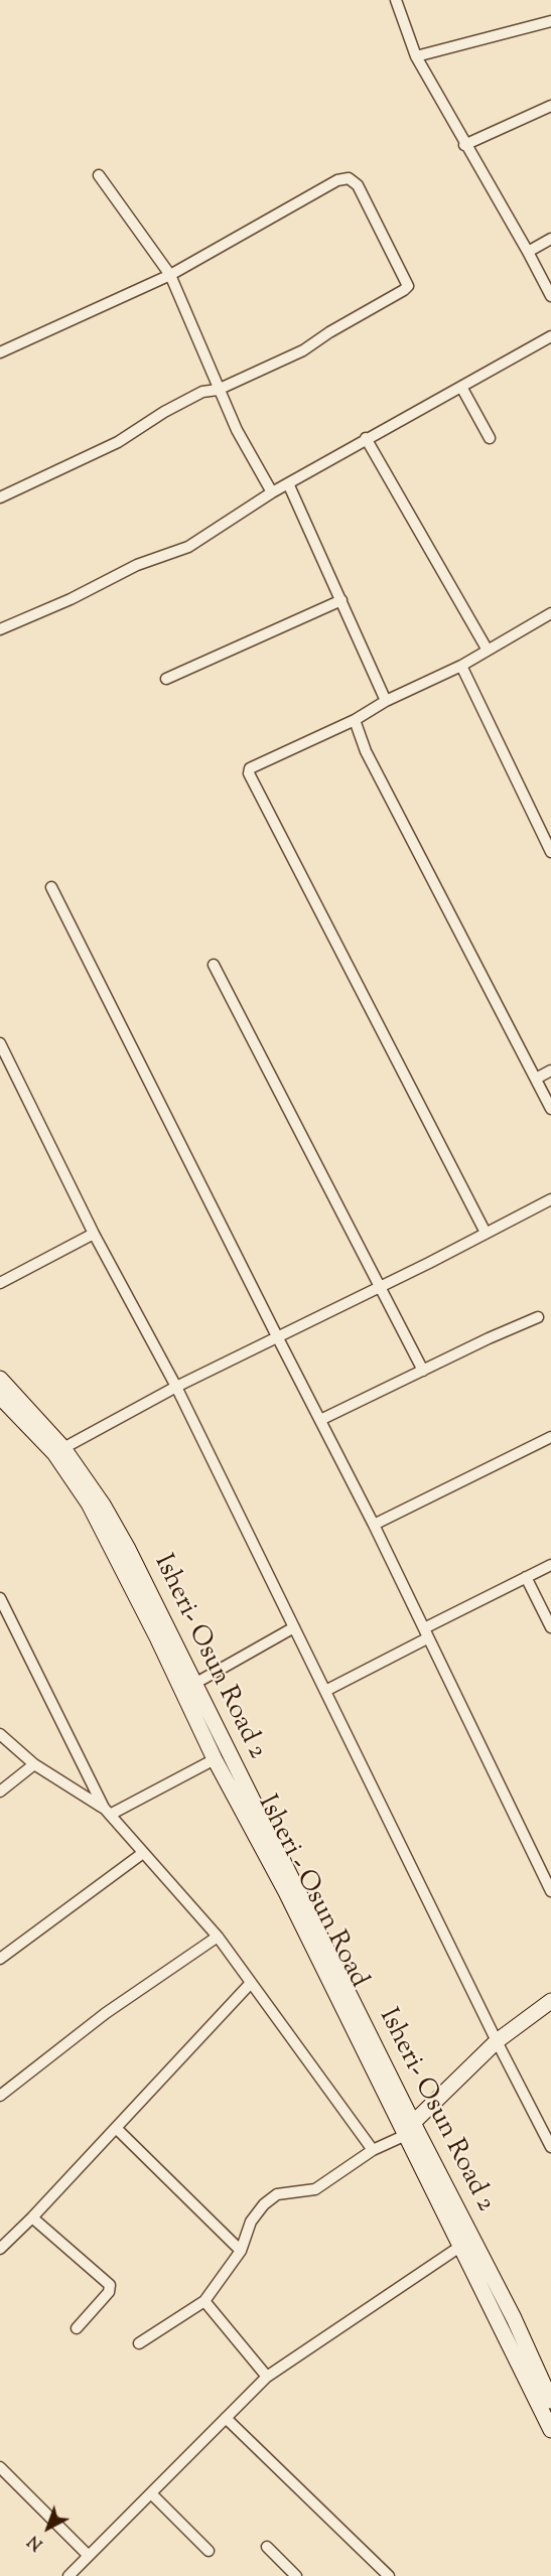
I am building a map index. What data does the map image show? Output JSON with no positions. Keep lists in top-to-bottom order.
{
  "streets": {
    "main road": ["Isheri- Osun Road 2", "Isheri - Osun Road"]
  },
  "crossings": [
    ["Isheri- Osun Road 2", "Isheri - Osun Road"]
  ],
  "north": "bottom left"
}
